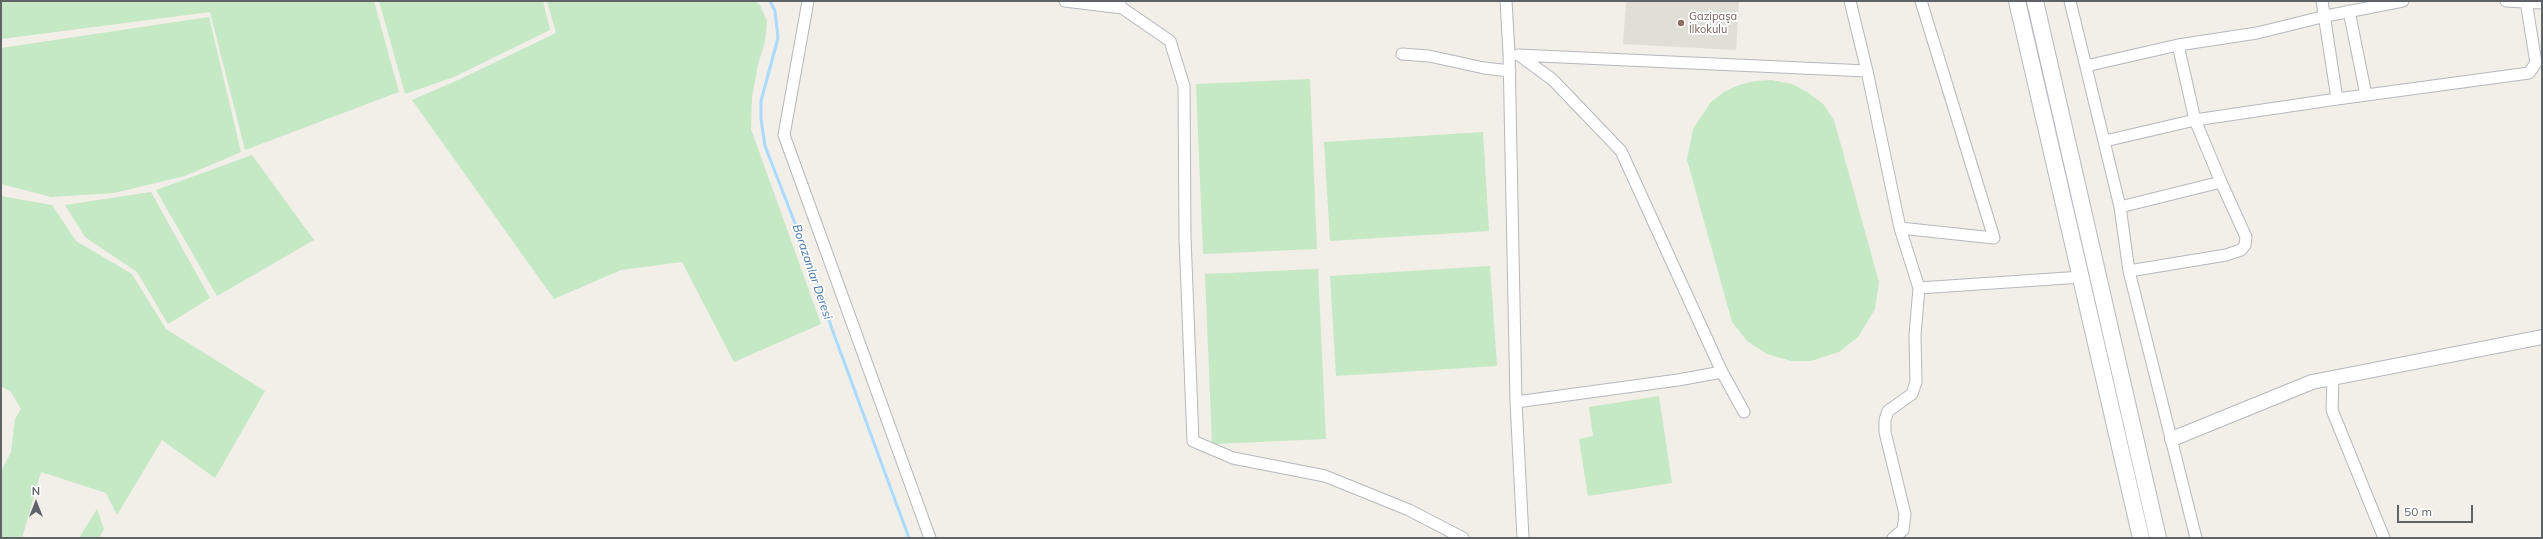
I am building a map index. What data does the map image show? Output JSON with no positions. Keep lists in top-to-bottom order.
{
  "water": ["Borazanlar Deresi"],
  "places": ["Gazipaşa İlkokulu"],
  "scale_bar": "50 m",
  "north": "top"
}
